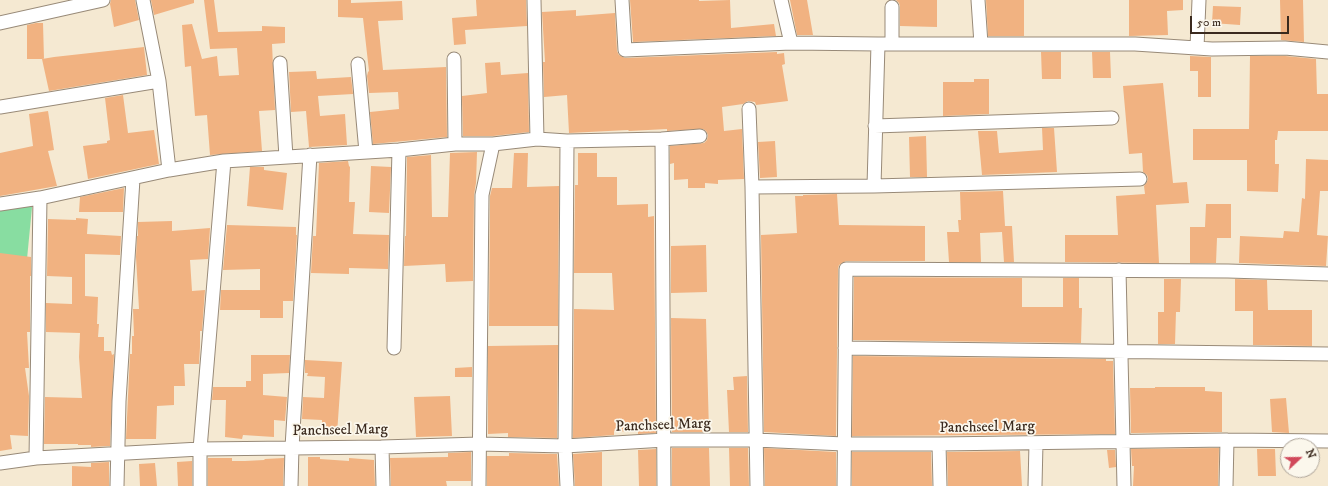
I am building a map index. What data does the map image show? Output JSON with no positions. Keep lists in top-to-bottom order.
{
  "streets": {
    "street": ["Panchseel Marg"]
  },
  "scale_bar": "50 m",
  "north": "right"
}
